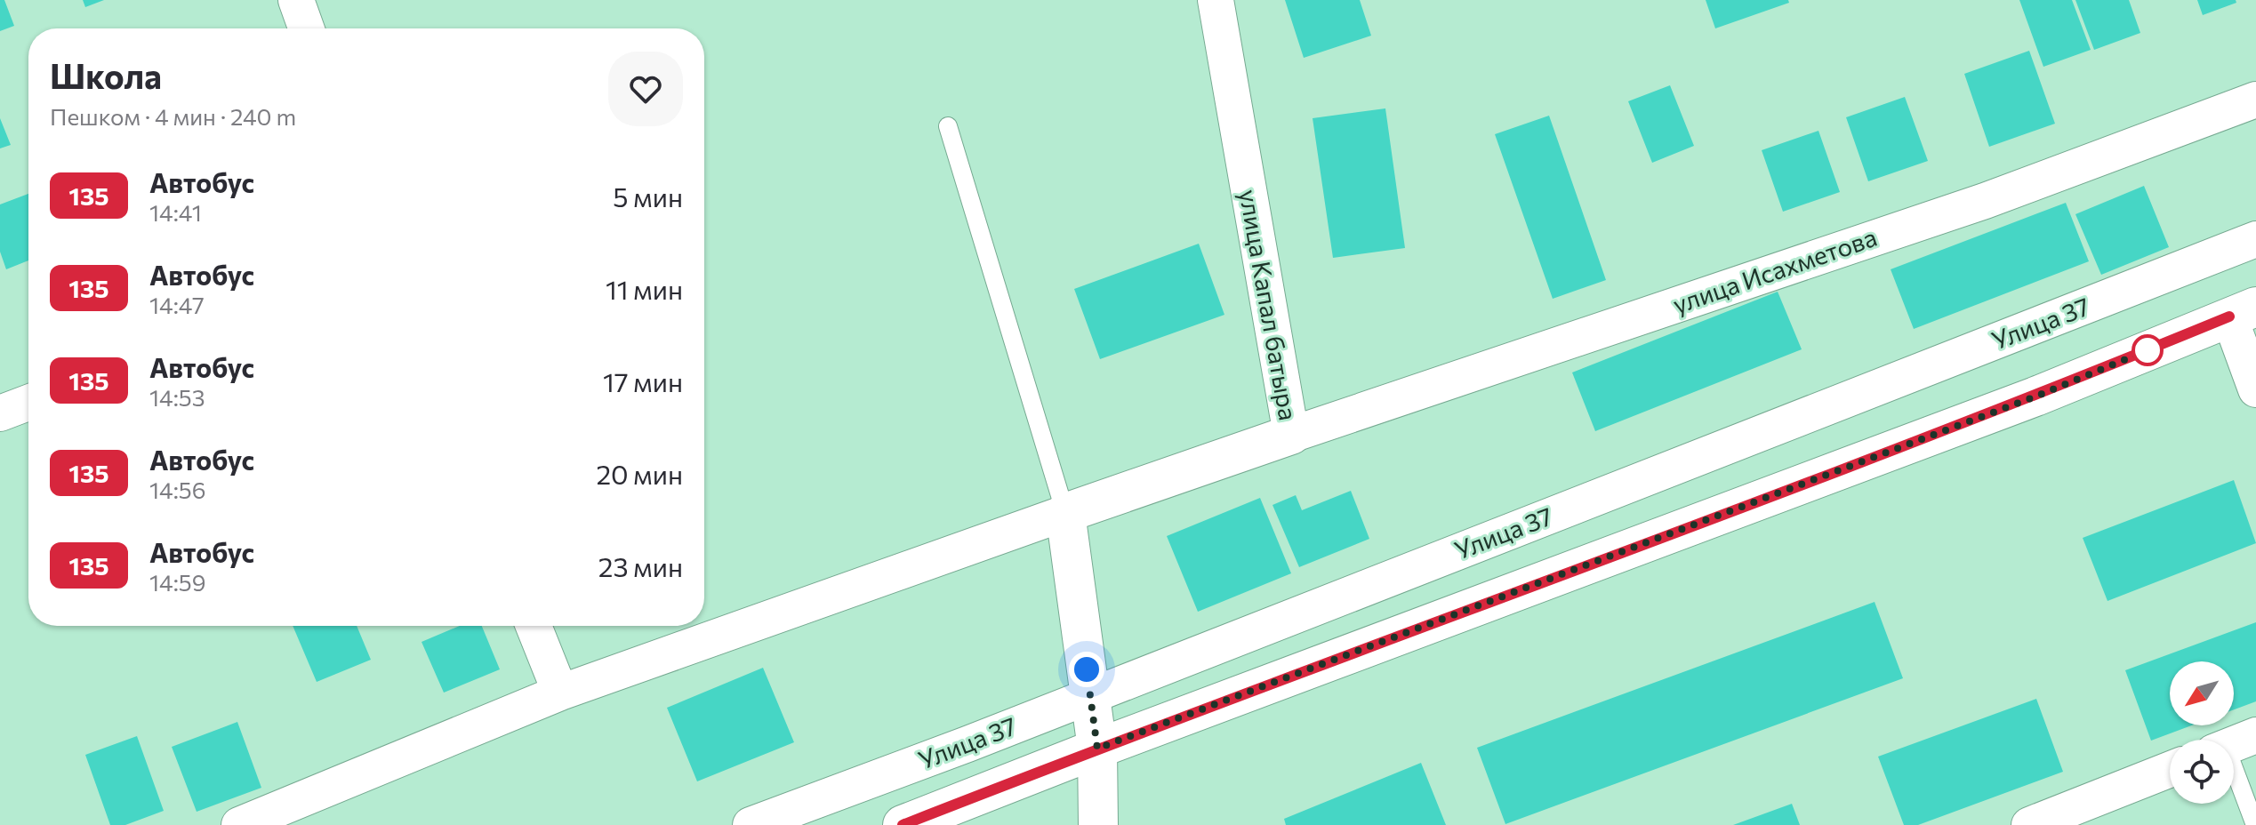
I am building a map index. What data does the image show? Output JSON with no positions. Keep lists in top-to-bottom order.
{
  "streets": {
    "main road": ["улица Капал батыра"],
    "street": ["улица Исахметова", "Улица 37"]
  },
  "crossings": [
    ["улица Исахметова", "улица Капал батыра"]
  ],
  "lines": ["bus line 135"],
  "north": "bottom left",
  "page": {
    "heading": ["Школа", "Пешком · 4 мин · 240 m"],
    "list": [
      {
        "mark": "135",
        "name": "Автобус",
        "note": "14:41",
        "value": "5 мин"
      },
      {
        "mark": "135",
        "name": "Автобус",
        "note": "14:47",
        "value": "11 мин"
      },
      {
        "mark": "135",
        "name": "Автобус",
        "note": "14:53",
        "value": "17 мин"
      },
      {
        "mark": "135",
        "name": "Автобус",
        "note": "14:56",
        "value": "20 мин"
      },
      {
        "mark": "135",
        "name": "Автобус",
        "note": "14:59",
        "value": "23 мин"
      }
    ]
  }
}
